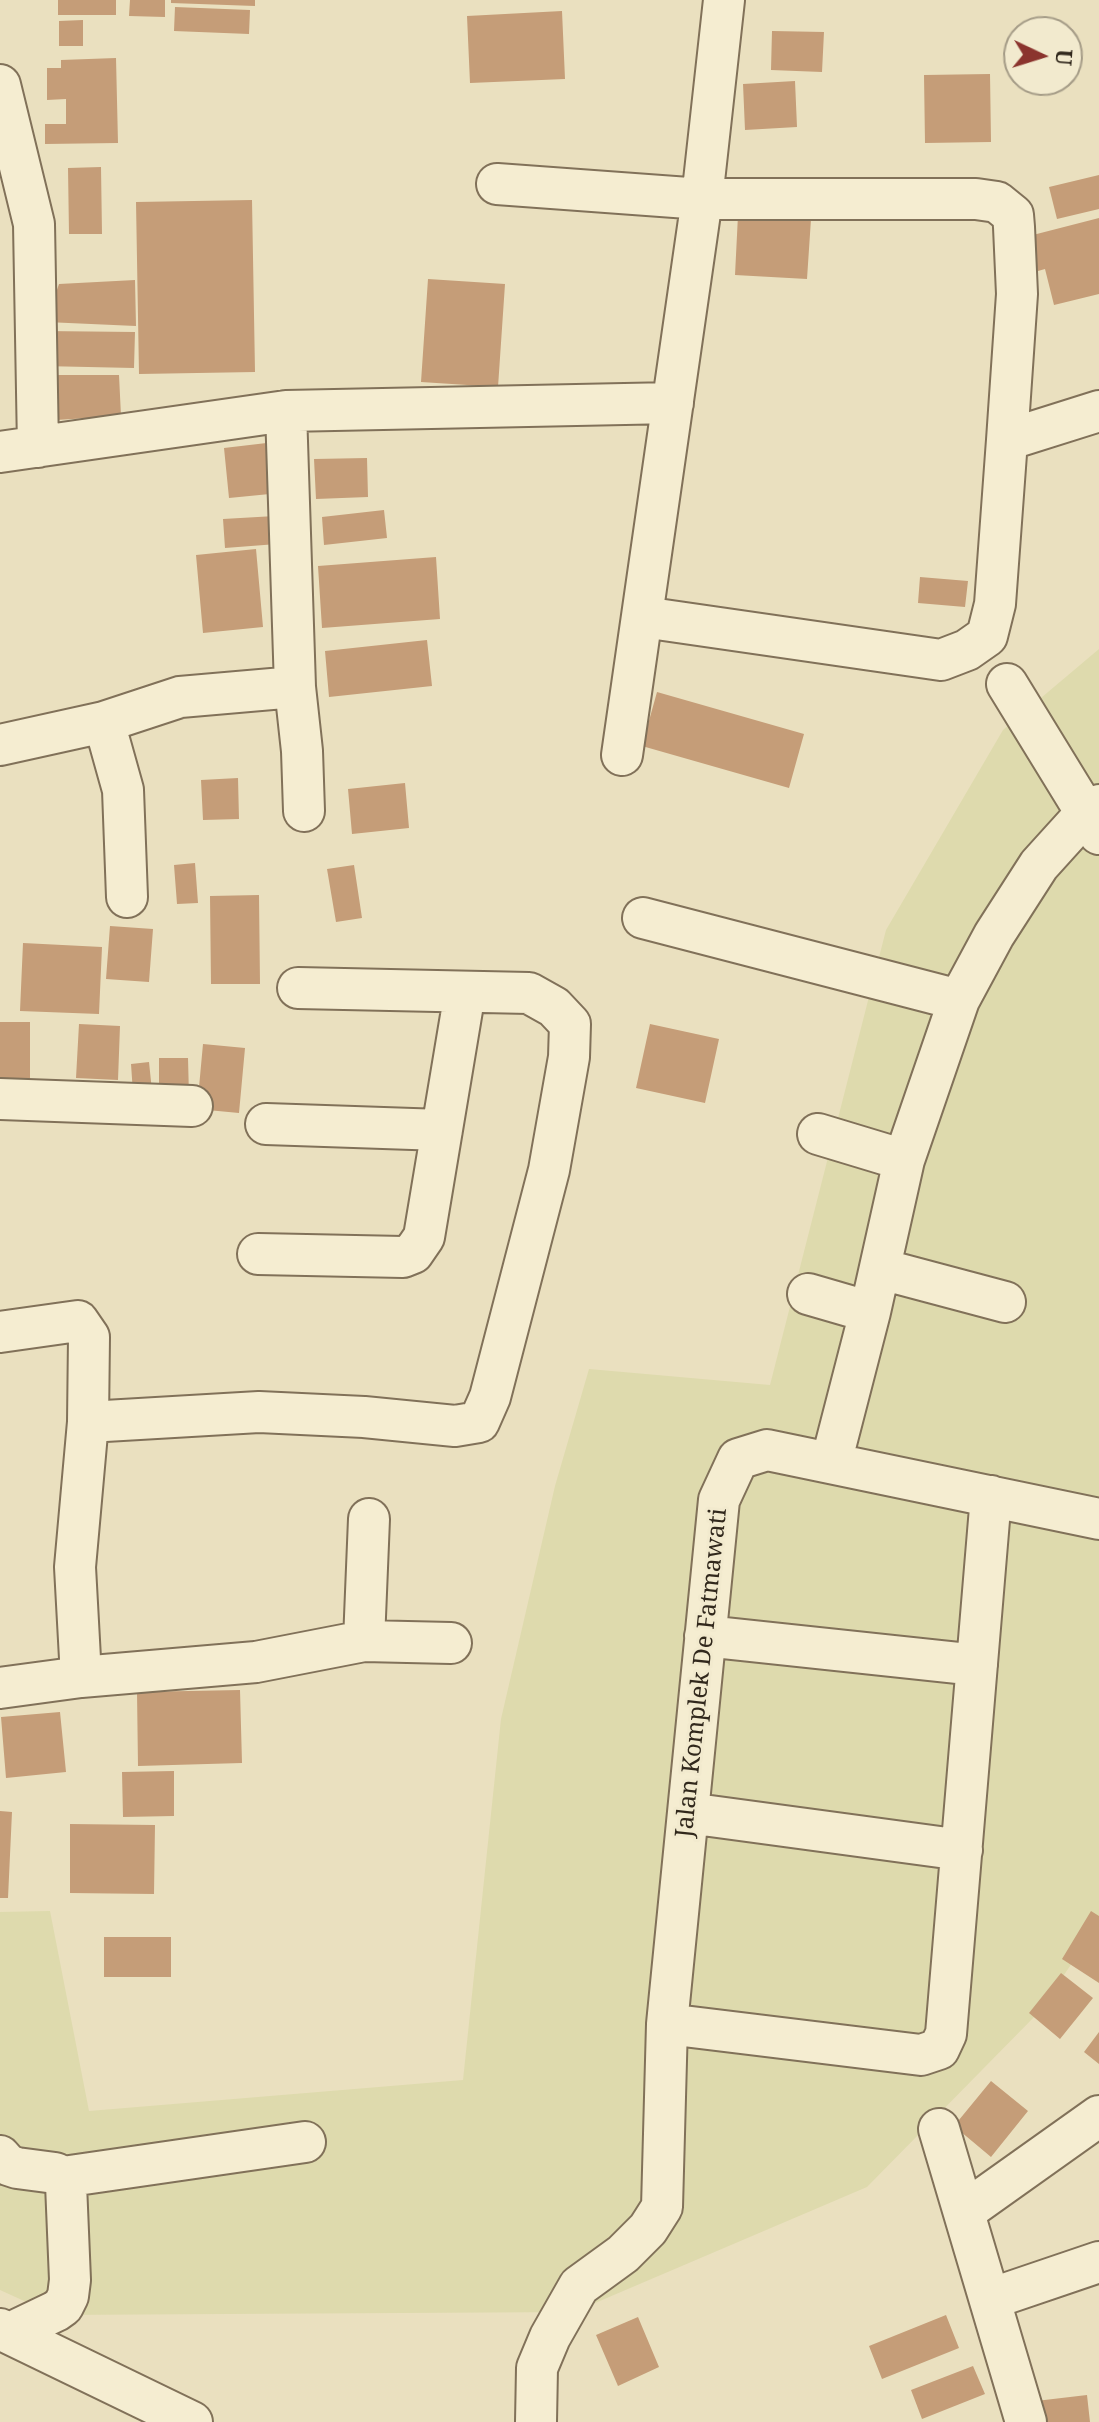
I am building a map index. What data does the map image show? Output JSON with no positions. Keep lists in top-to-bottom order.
{
  "streets": {
    "street": ["Jalan Komplek De Fatmawati"]
  },
  "north": "right"
}
